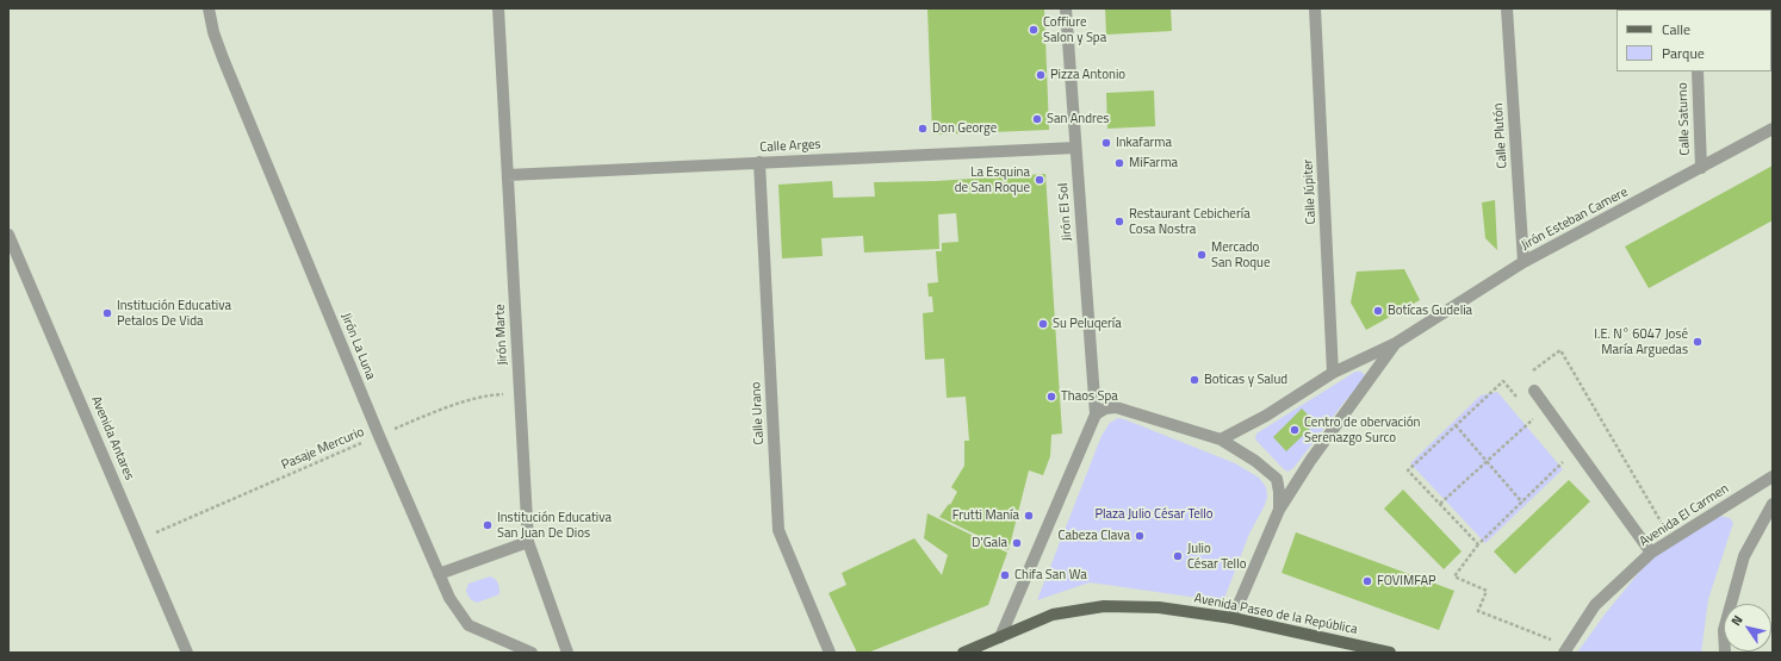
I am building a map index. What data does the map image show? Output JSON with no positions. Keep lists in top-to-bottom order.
{
  "streets": {
    "main road": ["Avenida Paseo de la República"],
    "street": [
      "Calle Saturno",
      "Calle Plutón",
      "Calle Arges",
      "Calle Júpiter",
      "Jirón El Sol",
      "Jirón Esteban Camere",
      "Jirón Marte",
      "Jirón La Luna",
      "Calle Urano",
      "Avenida Antares",
      "Avenida El Carmen"
    ],
    "path": ["Pasaje Mercurio"]
  },
  "crossings": [
    ["Calle Saturno", "Jirón Esteban Camere"],
    ["Calle Plutón", "Jirón Esteban Camere"],
    ["Calle Arges", "Jirón El Sol"],
    ["Calle Arges", "Jirón Marte"],
    ["Calle Arges", "Calle Urano"],
    ["Calle Júpiter", "Jirón Esteban Camere"],
    ["Jirón Marte", "Pasaje Mercurio"],
    ["Jirón La Luna", "Pasaje Mercurio"],
    ["Avenida Antares", "Pasaje Mercurio"]
  ],
  "parks": ["Plaza Julio César Tello"],
  "places": [
    "Coffiure Salon y Spa",
    "Pizza Antonio",
    "San Andres",
    "Don George",
    "Inkafarma",
    "MiFarma",
    "La Esquina de San Roque",
    "Restaurant Cebichería Cosa Nostra",
    "Mercado San Roque",
    "Botícas Gudelia",
    "Institución Educativa Petalos De Vida",
    "Su Peluqería",
    "I.E. N° 6047 José María Arguedas",
    "Boticas y Salud",
    "Thaos Spa",
    "Centro de obervación Serenazgo Surco",
    "Frutti Manía",
    "Institución Educativa San Juan De Dios",
    "Cabeza Clava",
    "D'Gala",
    "Julio César Tello",
    "Chifa San Wa",
    "FOVIMFAP"
  ],
  "legend": ["Calle", "Parque"],
  "north": "top left"
}
